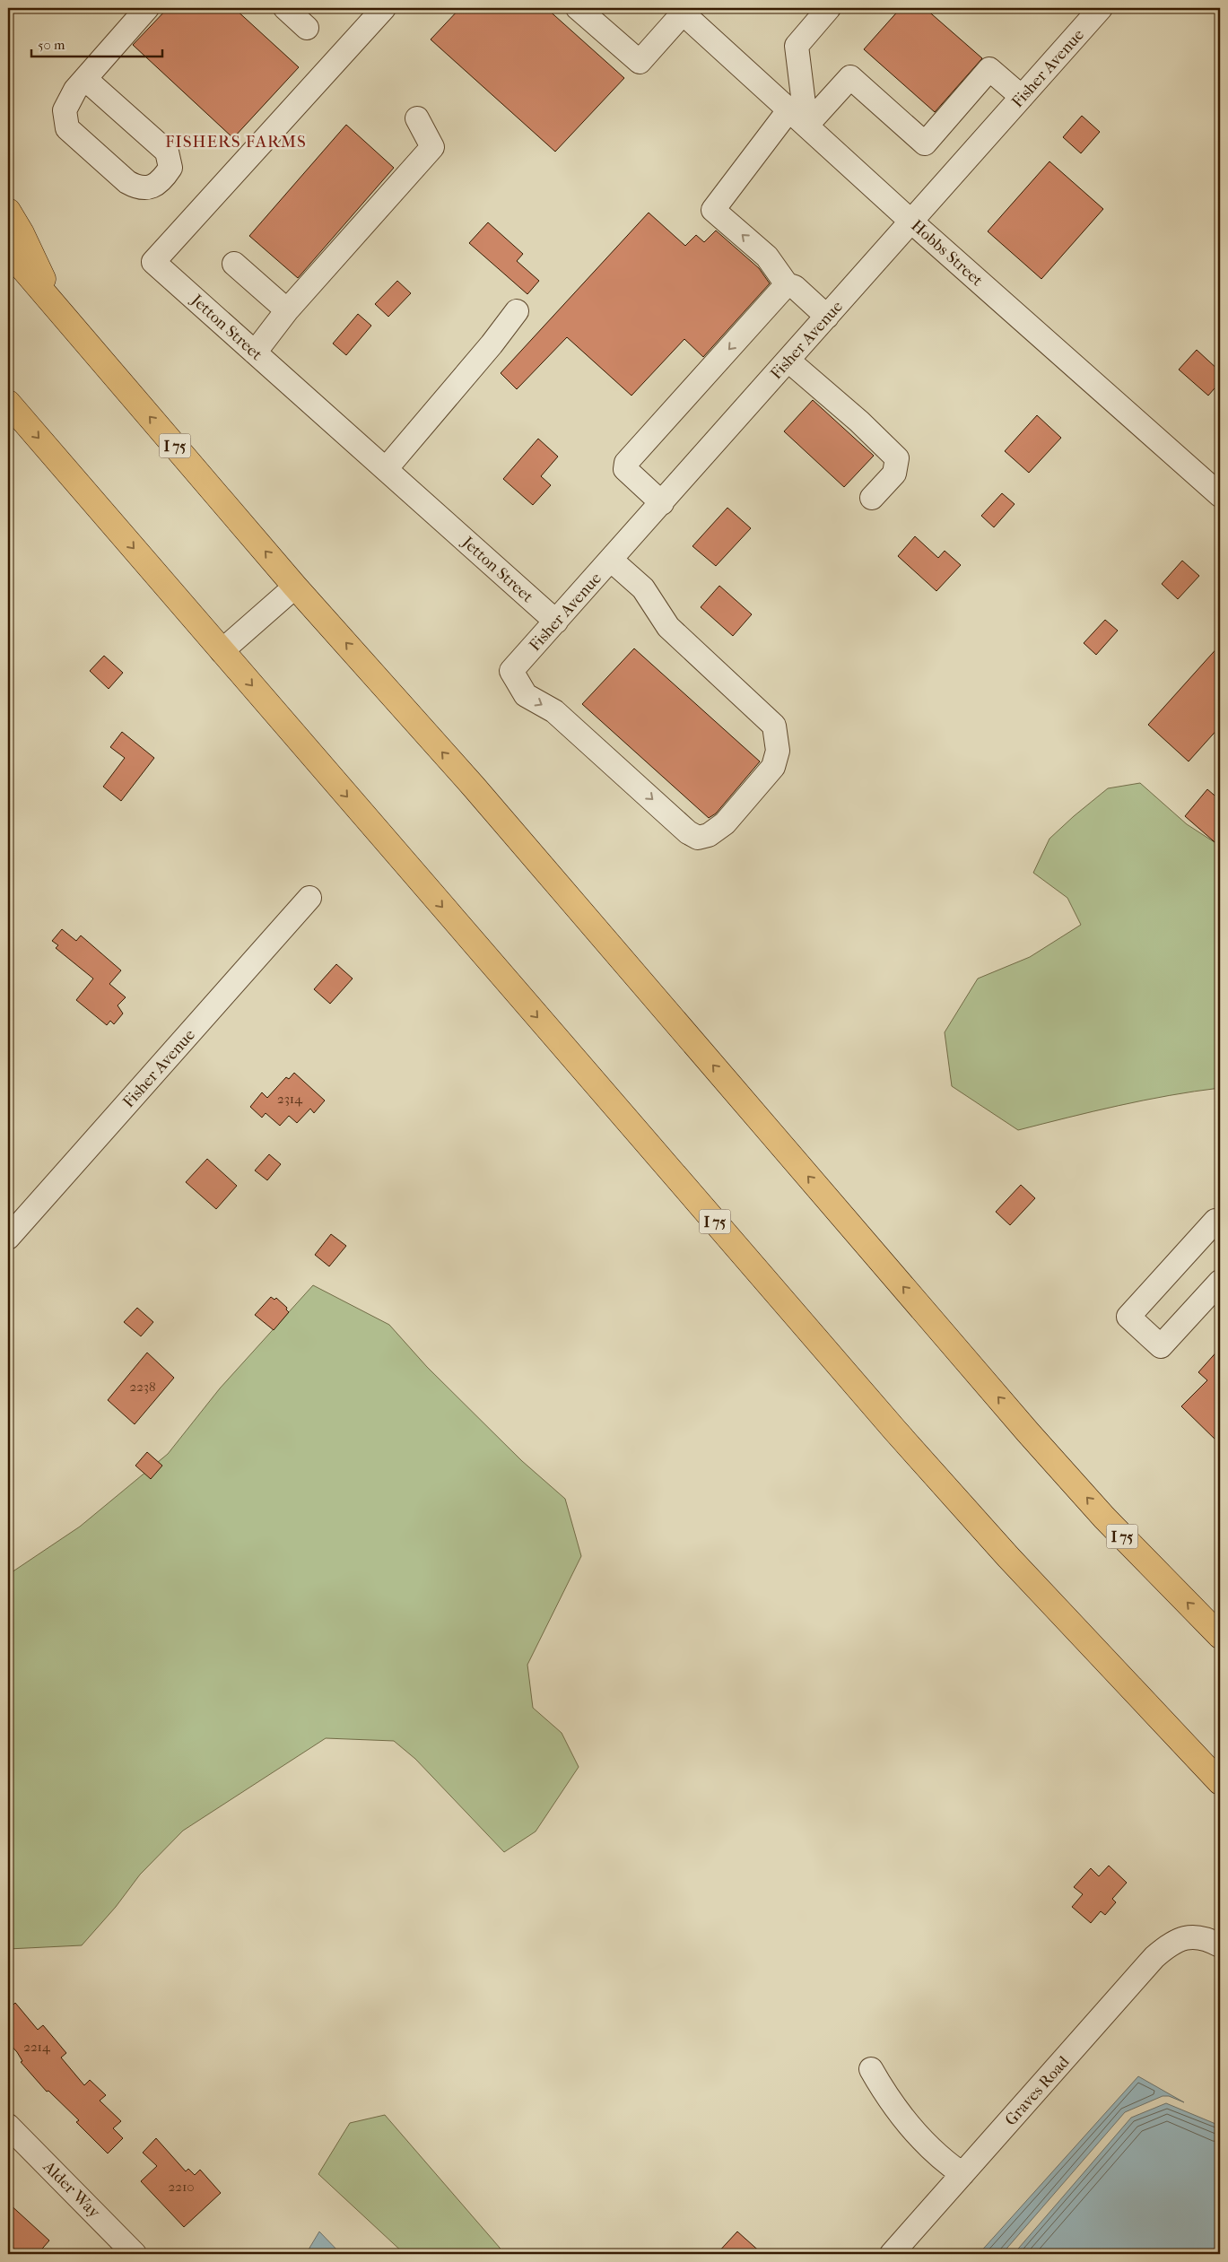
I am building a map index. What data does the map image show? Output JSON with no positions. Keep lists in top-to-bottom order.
{
  "streets": {
    "highway": ["I 75"],
    "street": [
      "Fisher Avenue",
      "Hobbs Street",
      "Jetton Street",
      "Graves Road",
      "Alder Way"
    ]
  },
  "crossings": [
    ["Fisher Avenue", "Hobbs Street"],
    ["Fisher Avenue", "Jetton Street"]
  ],
  "districts": ["FISHERS FARMS"],
  "house_numbers": [
    "2314",
    "2238",
    "2214",
    "2210"
  ],
  "scale_bar": "50 m"
}
